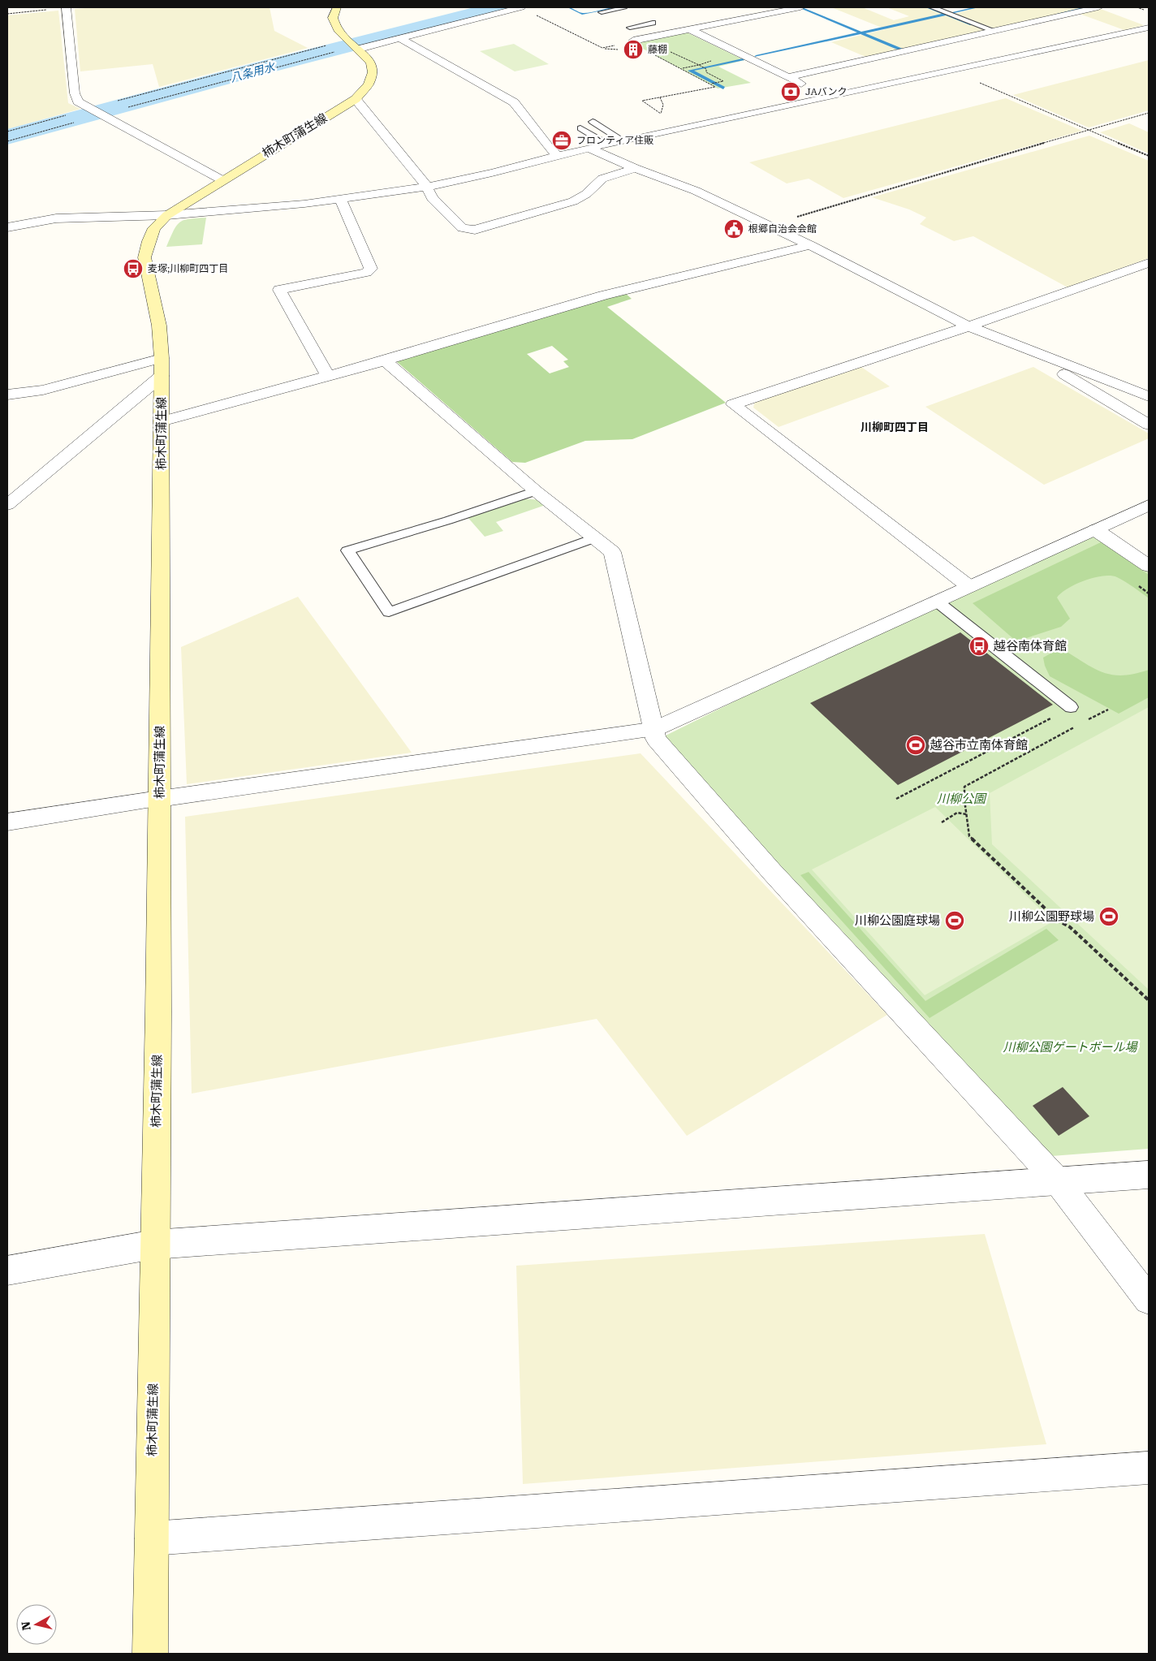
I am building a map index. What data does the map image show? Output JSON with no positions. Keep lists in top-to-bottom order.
{
  "streets": {
    "main road": ["柿木町蒲生線"]
  },
  "districts": ["川柳町四丁目"],
  "water": ["八条用水"],
  "parks": ["川柳公園", "川柳公園ゲートボール場"],
  "places": {
    "building": ["藤棚"],
    "bank": ["JAバンク"],
    "office": ["フロンティア住販"],
    "public building": ["根郷自治会会館"],
    "bus stop": ["麦塚;川柳町四丁目", "越谷南体育館"],
    "sports": ["越谷市立南体育館", "川柳公園野球場", "川柳公園庭球場"]
  },
  "north": "left"
}
